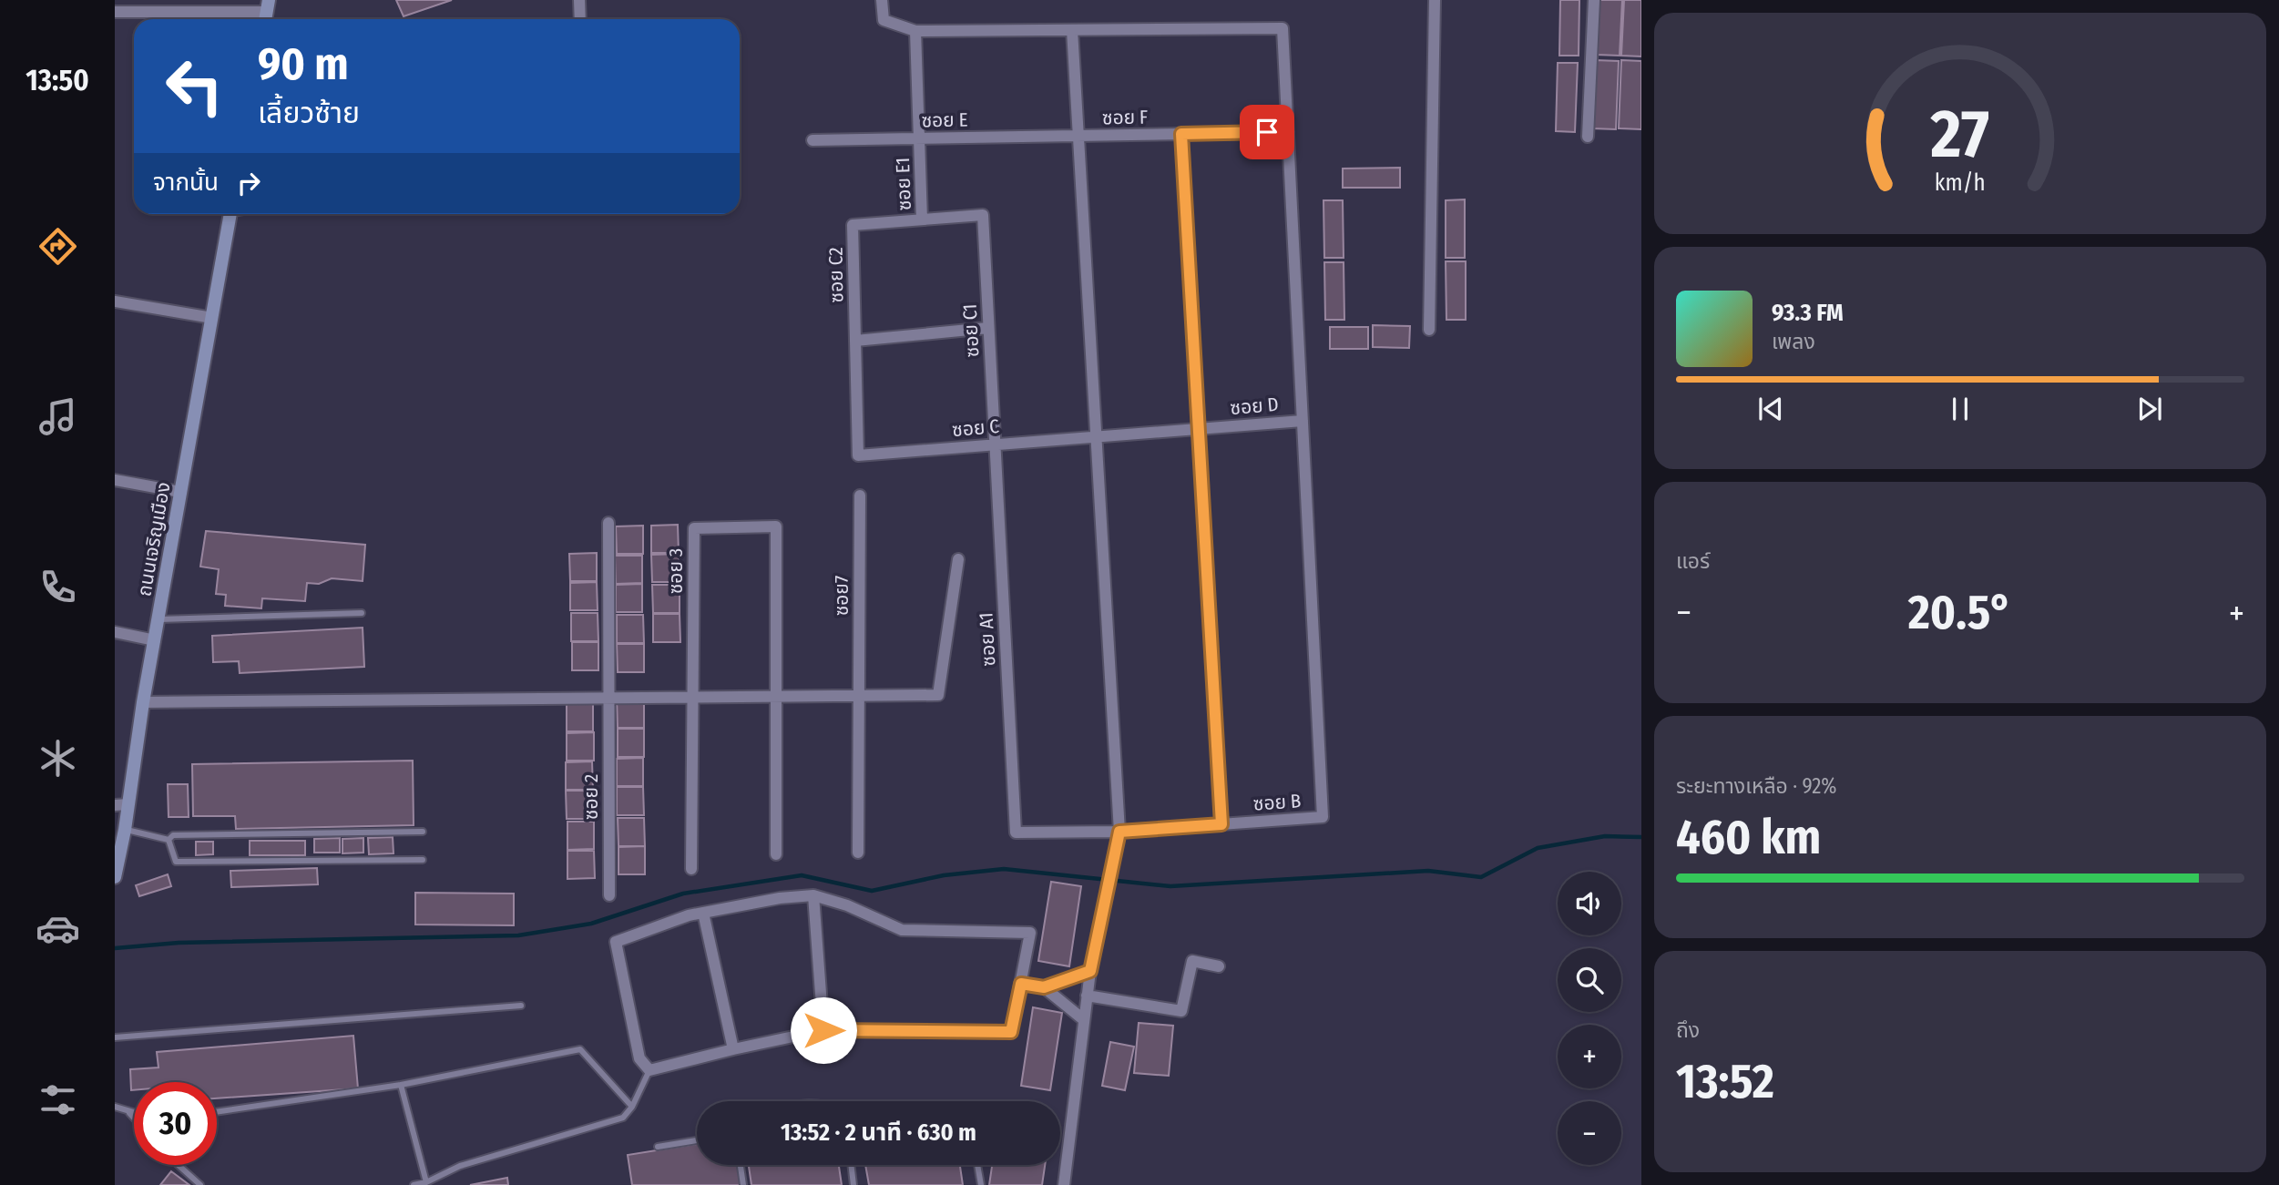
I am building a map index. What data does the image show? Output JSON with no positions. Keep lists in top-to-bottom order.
{
  "streets": {
    "main road": ["ถนนเจริญเมือง"],
    "street": [
      "ซอย F",
      "ซอย E",
      "ซอย E1",
      "ซอย C2",
      "ซอย C1",
      "ซอย D",
      "ซอย C",
      "ซอย 3",
      "ซอย7",
      "ซอย A1",
      "ซอย 2",
      "ซอย B"
    ]
  },
  "crossings": [
    ["ซอย F", "ซอย E"],
    ["ซอย E", "ซอย E1"],
    ["ซอย E1", "ซอย C2"],
    ["ซอย C2", "ซอย C1"],
    ["ซอย C2", "ซอย C"],
    ["ซอย C1", "ซอย C"],
    ["ซอย C1", "ซอย A1"],
    ["ซอย D", "ซอย C"],
    ["ซอย D", "ซอย B"],
    ["ซอย C", "ซอย A1"],
    ["ซอย A1", "ซอย B"]
  ],
  "page": {
    "tabs": "13:50",
    "turn": ["90 m", "เลี้ยวซ้าย"],
    "then": "จากนั้น",
    "song": ["93.3 FM", "เพลง"],
    "tile": [
      "แอร์",
      ["ระยะทางเหลือ · 92%", "460 km"],
      ["ถึง", "13:52"]
    ],
    "heat": ["−", "20.5°", "+"],
    "map_buttons": ["+", "−"],
    "limit": "30",
    "trip": "13:52 · 2 นาที · 630 m",
    "gauge": ["27", "km/h"]
  }
}
